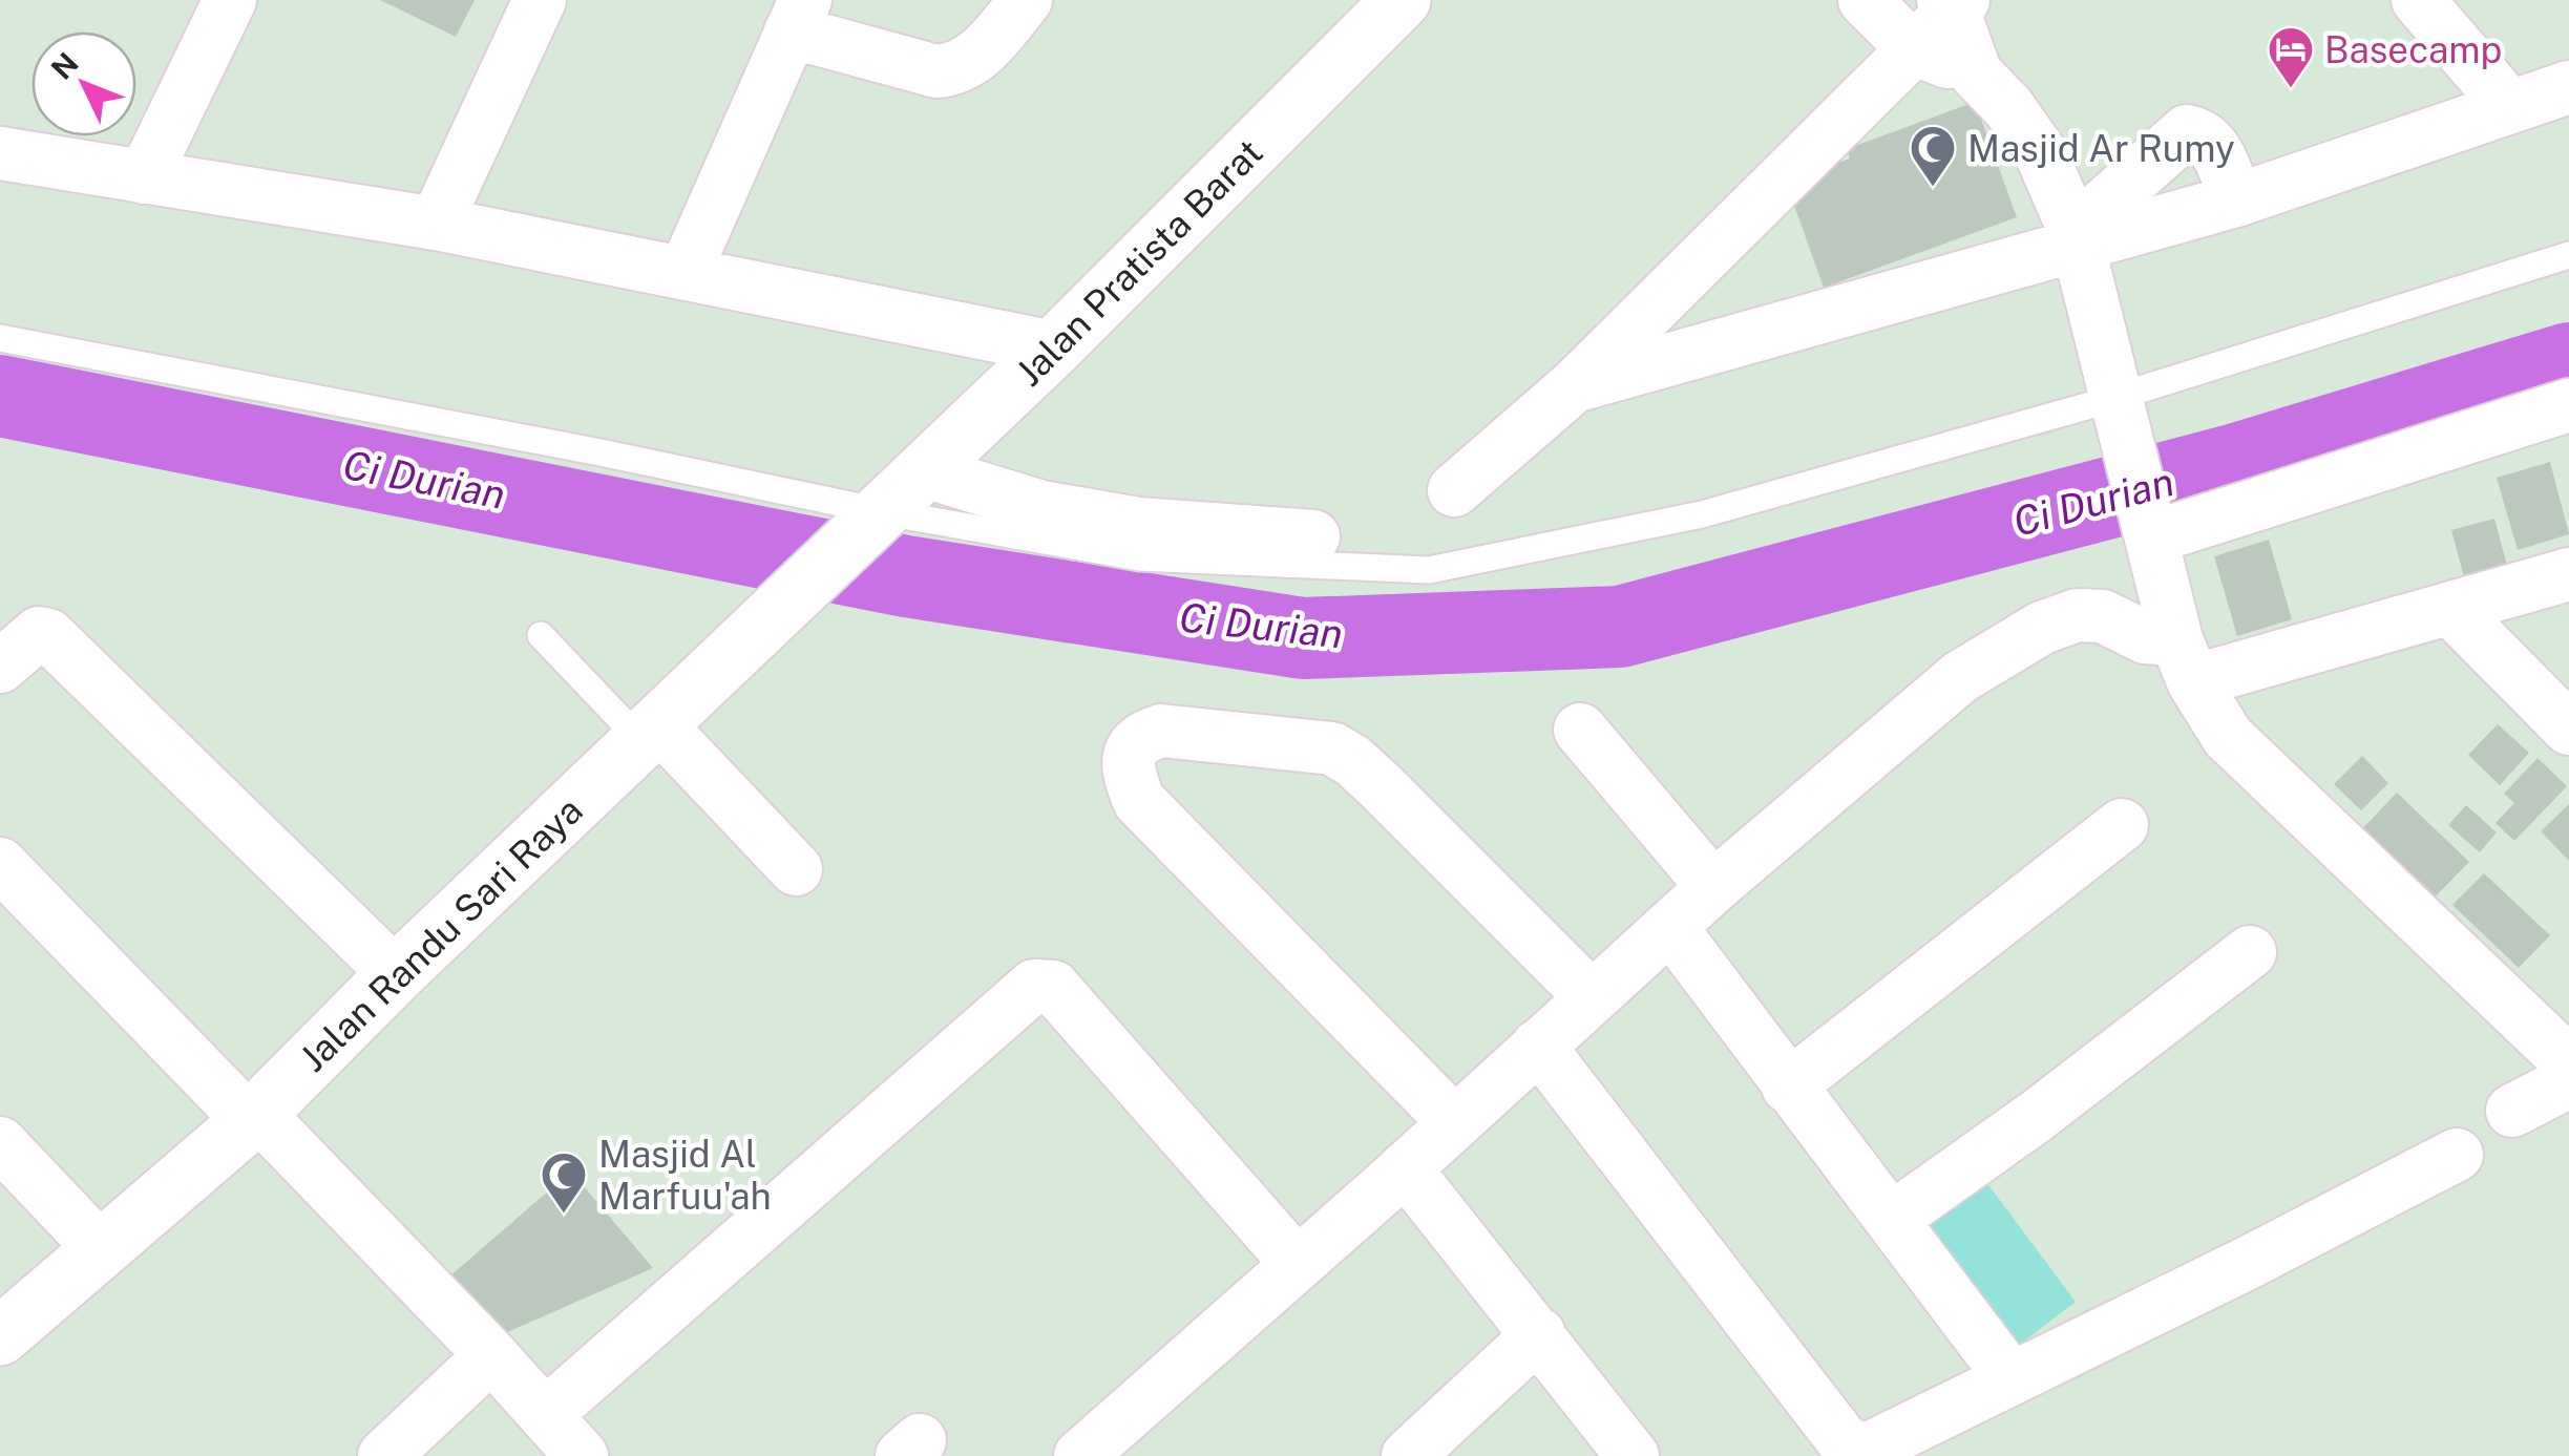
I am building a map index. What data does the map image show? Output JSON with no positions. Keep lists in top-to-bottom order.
{
  "streets": {
    "street": ["Jalan Pratista Barat", "Jalan Randu Sari Raya"]
  },
  "crossings": [
    ["Jalan Pratista Barat", "Jalan Randu Sari Raya"]
  ],
  "water": ["Ci Durian"],
  "places": {
    "hotel": ["Basecamp"],
    "mosque": ["Masjid Ar Rumy", "Masjid Al Marfuu'ah"]
  },
  "north": "top left"
}
